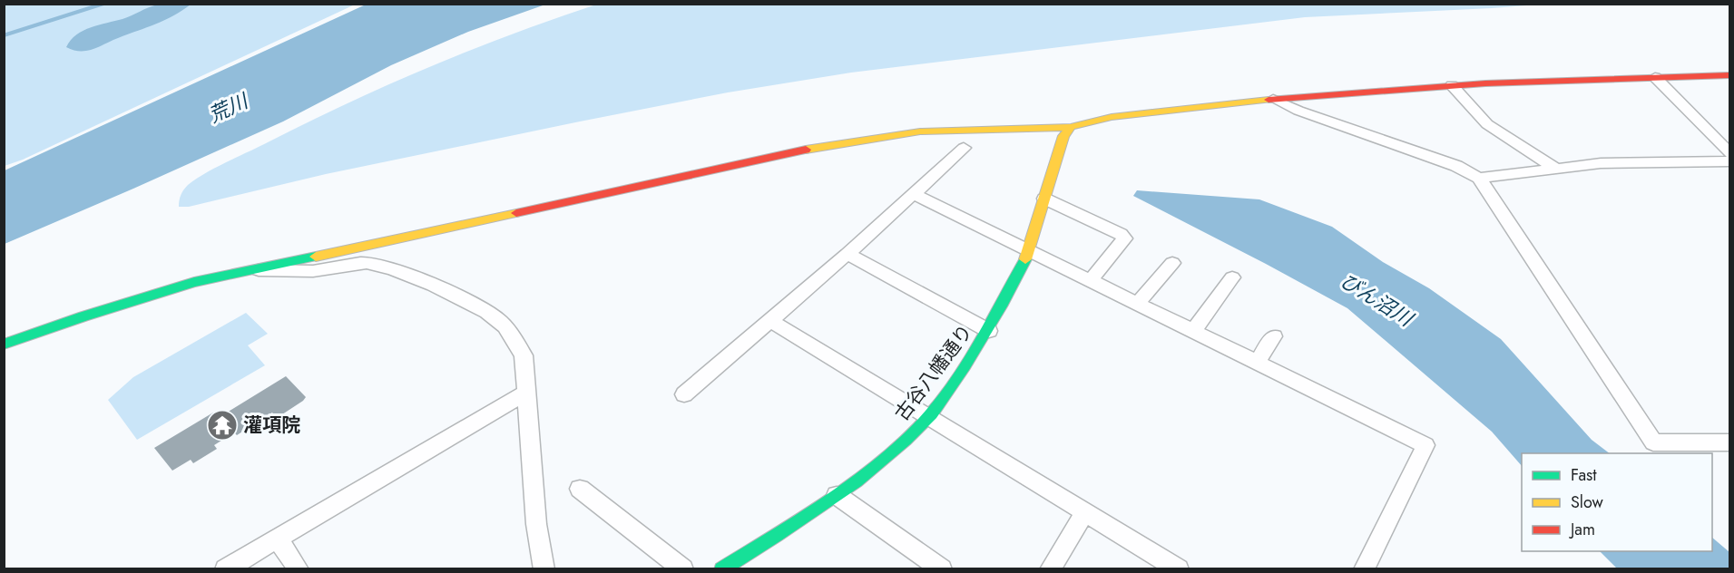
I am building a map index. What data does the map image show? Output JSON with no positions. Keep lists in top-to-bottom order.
{
  "streets": {
    "street": ["古谷八幡通り"]
  },
  "water": ["荒川", "びん沼川"],
  "places": {
    "temple": ["灌項院"]
  },
  "legend": ["Fast", "Slow", "Jam"]
}
